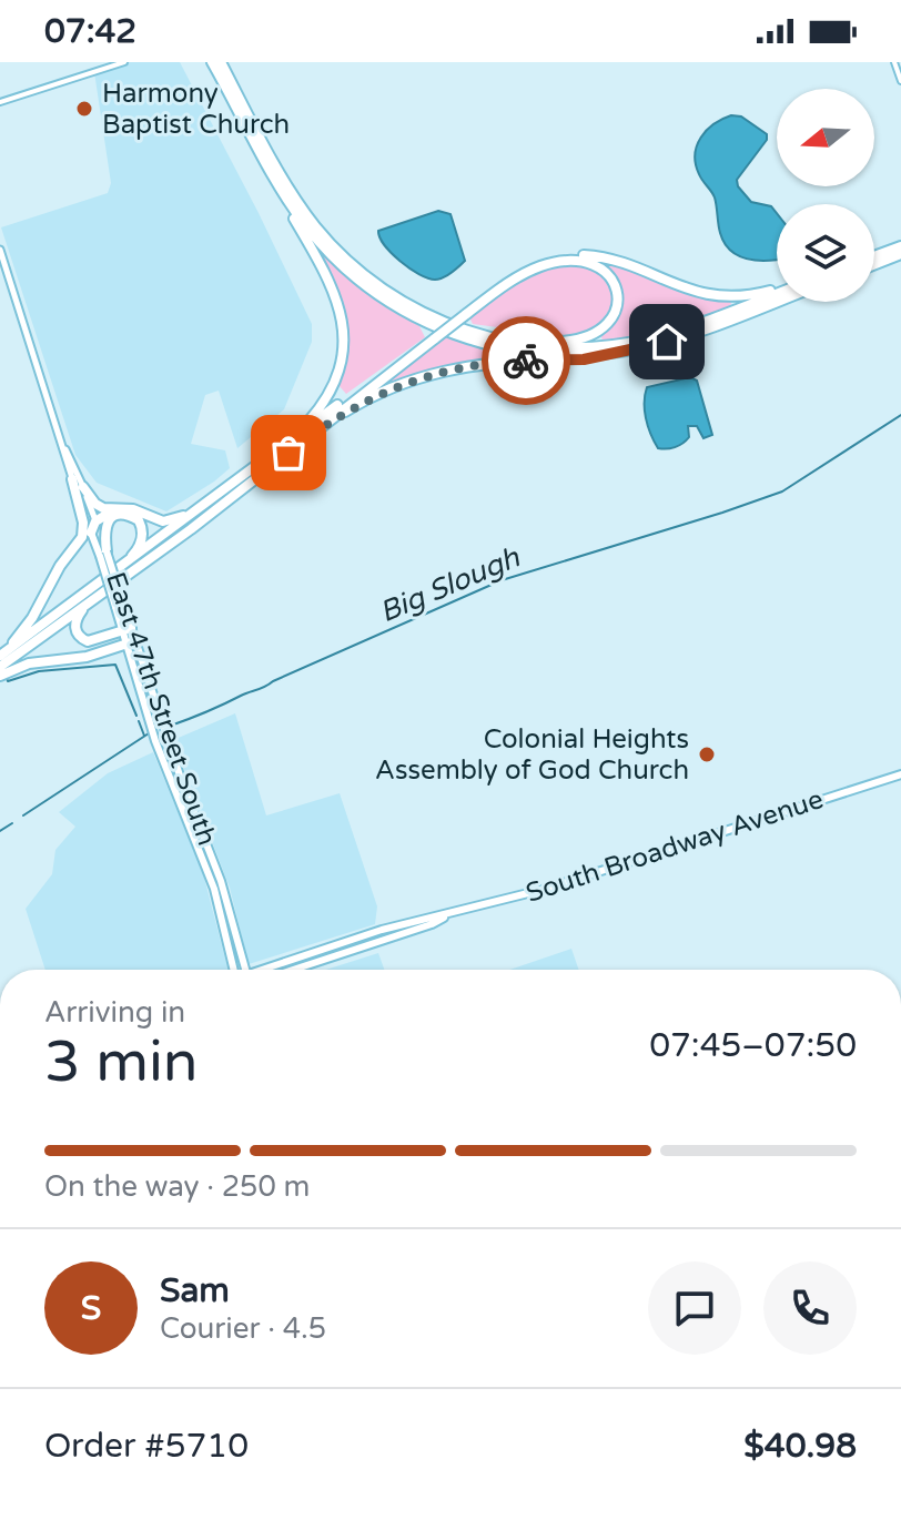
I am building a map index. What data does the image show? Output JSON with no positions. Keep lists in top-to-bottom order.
{
  "streets": {
    "main road": ["East 47th Street South", "South Broadway Avenue"]
  },
  "water": ["Big Slough"],
  "places": ["Harmony Baptist Church", "Colonial Heights Assembly of God Church"],
  "north": "left",
  "page": {
    "status": "07:42",
    "heading": ["3 min", "Arriving in", "07:45–07:50"],
    "panel": [
      "Sam",
      "Courier · 4.5",
      "Order #5710",
      "$40.98"
    ],
    "bar": "On the way · 250 m",
    "round": "S"
  }
}
